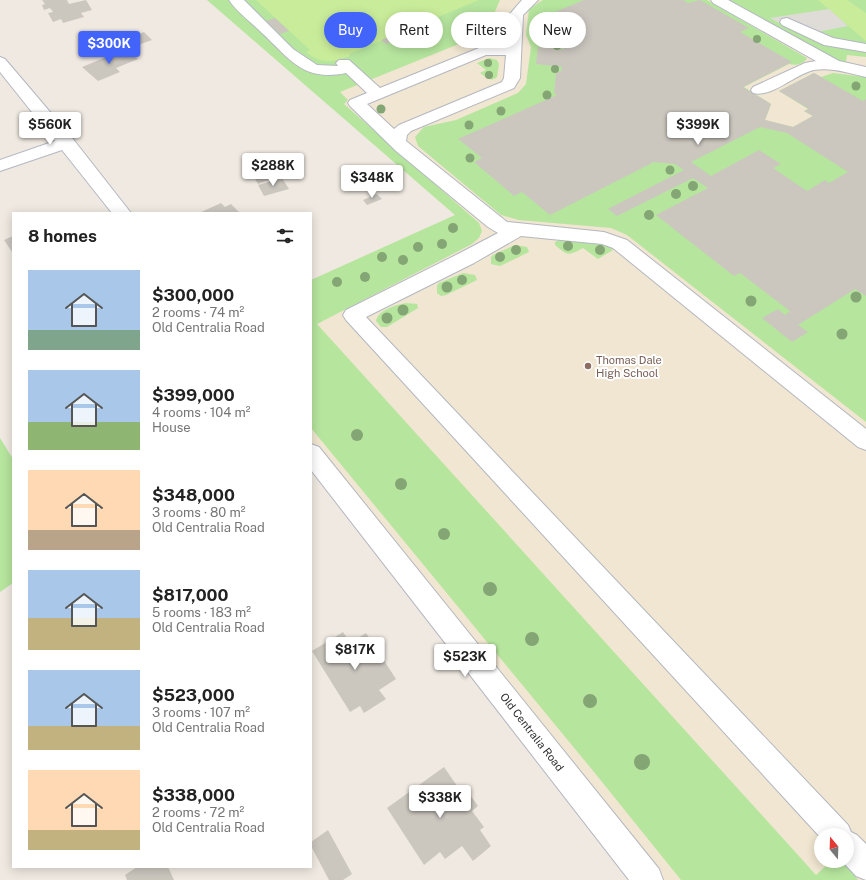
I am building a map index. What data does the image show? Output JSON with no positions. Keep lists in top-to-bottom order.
{
  "streets": {
    "street": ["Old Centralia Road"]
  },
  "places": ["Thomas Dale High School"],
  "north": "top",
  "page": {
    "chip": [
      "Buy",
      "Rent",
      "Filters",
      "New"
    ],
    "price": [
      "$300K",
      "$560K",
      "$399K",
      "$288K",
      "$348K",
      "$817K",
      "$523K",
      "$338K"
    ],
    "heading": "8 homes",
    "list": [
      {
        "name": "$300,000",
        "note": "2 rooms · 74 m² · Old Centralia Road"
      },
      {
        "name": "$399,000",
        "note": "4 rooms · 104 m² · House"
      },
      {
        "name": "$348,000",
        "note": "3 rooms · 80 m² · Old Centralia Road"
      },
      {
        "name": "$817,000",
        "note": "5 rooms · 183 m² · Old Centralia Road"
      },
      {
        "name": "$523,000",
        "note": "3 rooms · 107 m² · Old Centralia Road"
      },
      {
        "name": "$338,000",
        "note": "2 rooms · 72 m² · Old Centralia Road"
      }
    ]
  }
}
